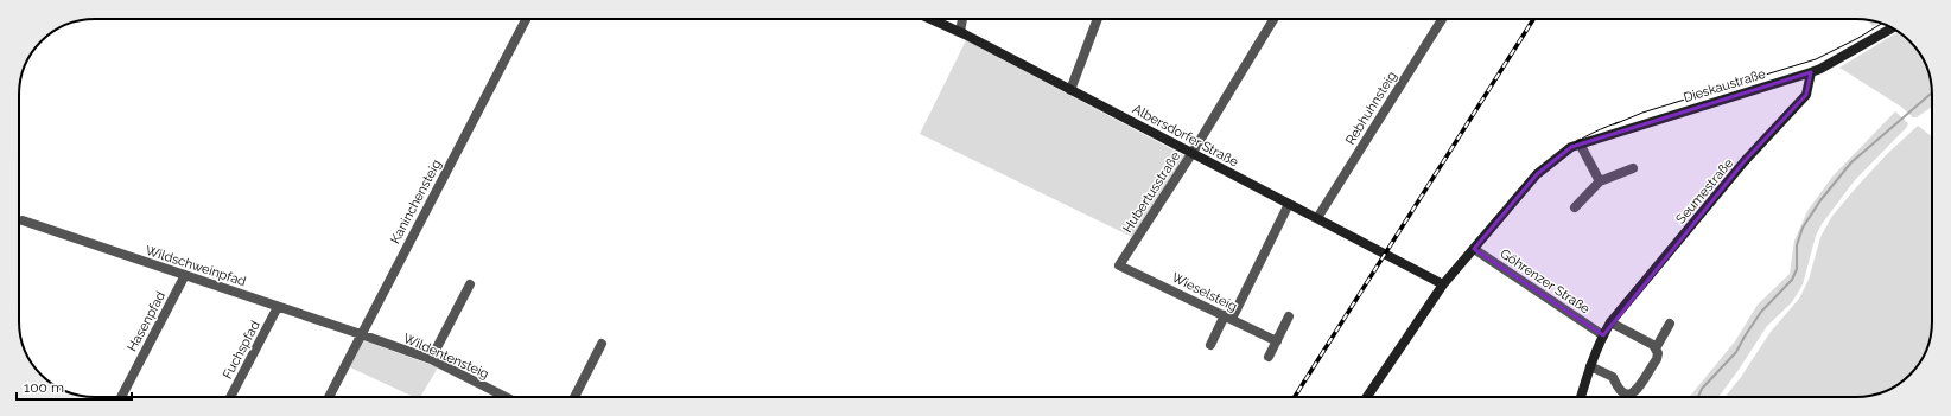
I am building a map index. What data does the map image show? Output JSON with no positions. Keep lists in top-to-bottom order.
{
  "streets": {
    "street": [
      "Dieskaustraße",
      "Rebhuhnsteig",
      "Albersdorfer Straße",
      "Seumestraße",
      "Hubertusstraße",
      "Kaninchensteig",
      "Wildschweinpfad",
      "Göhrenzer Straße",
      "Wieselsteig",
      "Hasenpfad",
      "Fuchspfad",
      "Wildentensteig"
    ]
  },
  "crossings": [
    ["Dieskaustraße", "Albersdorfer Straße"],
    ["Dieskaustraße", "Seumestraße"],
    ["Dieskaustraße", "Göhrenzer Straße"],
    ["Rebhuhnsteig", "Albersdorfer Straße"],
    ["Albersdorfer Straße", "Hubertusstraße"],
    ["Seumestraße", "Göhrenzer Straße"],
    ["Hubertusstraße", "Wieselsteig"],
    ["Kaninchensteig", "Wildschweinpfad"],
    ["Kaninchensteig", "Wildentensteig"],
    ["Wildschweinpfad", "Hasenpfad"],
    ["Wildschweinpfad", "Fuchspfad"],
    ["Wildschweinpfad", "Wildentensteig"]
  ],
  "scale_bar": "100 m"
}
